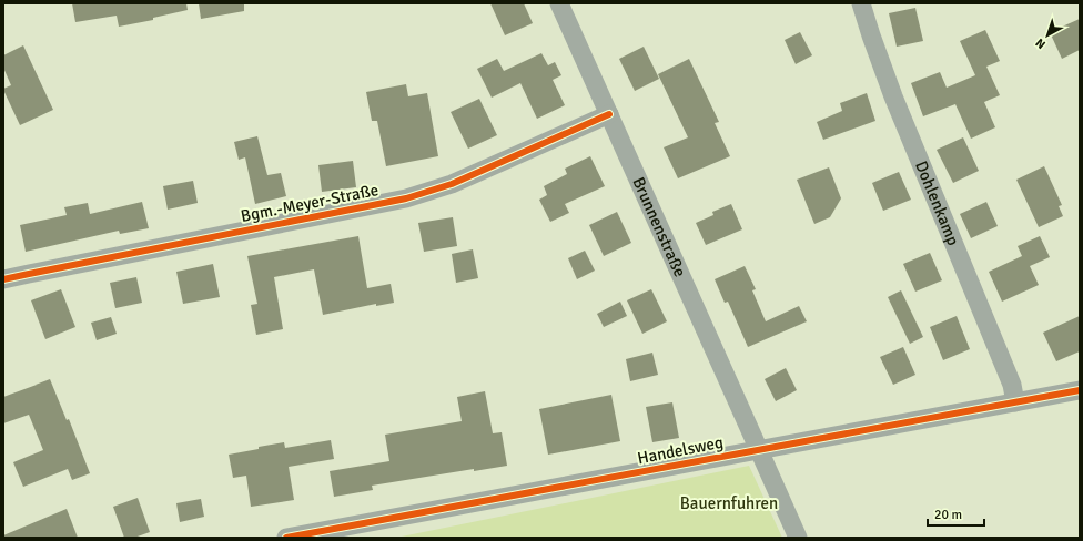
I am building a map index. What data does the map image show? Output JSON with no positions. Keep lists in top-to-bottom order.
{
  "streets": {
    "street": [
      "Bgm.-Meyer-Straße",
      "Dohlenkamp",
      "Brunnenstraße",
      "Handelsweg"
    ]
  },
  "crossings": [
    ["Bgm.-Meyer-Straße", "Brunnenstraße"],
    ["Dohlenkamp", "Handelsweg"],
    ["Brunnenstraße", "Handelsweg"]
  ],
  "parks": ["Bauernfuhren"],
  "scale_bar": "20 m",
  "north": "bottom left"
}
